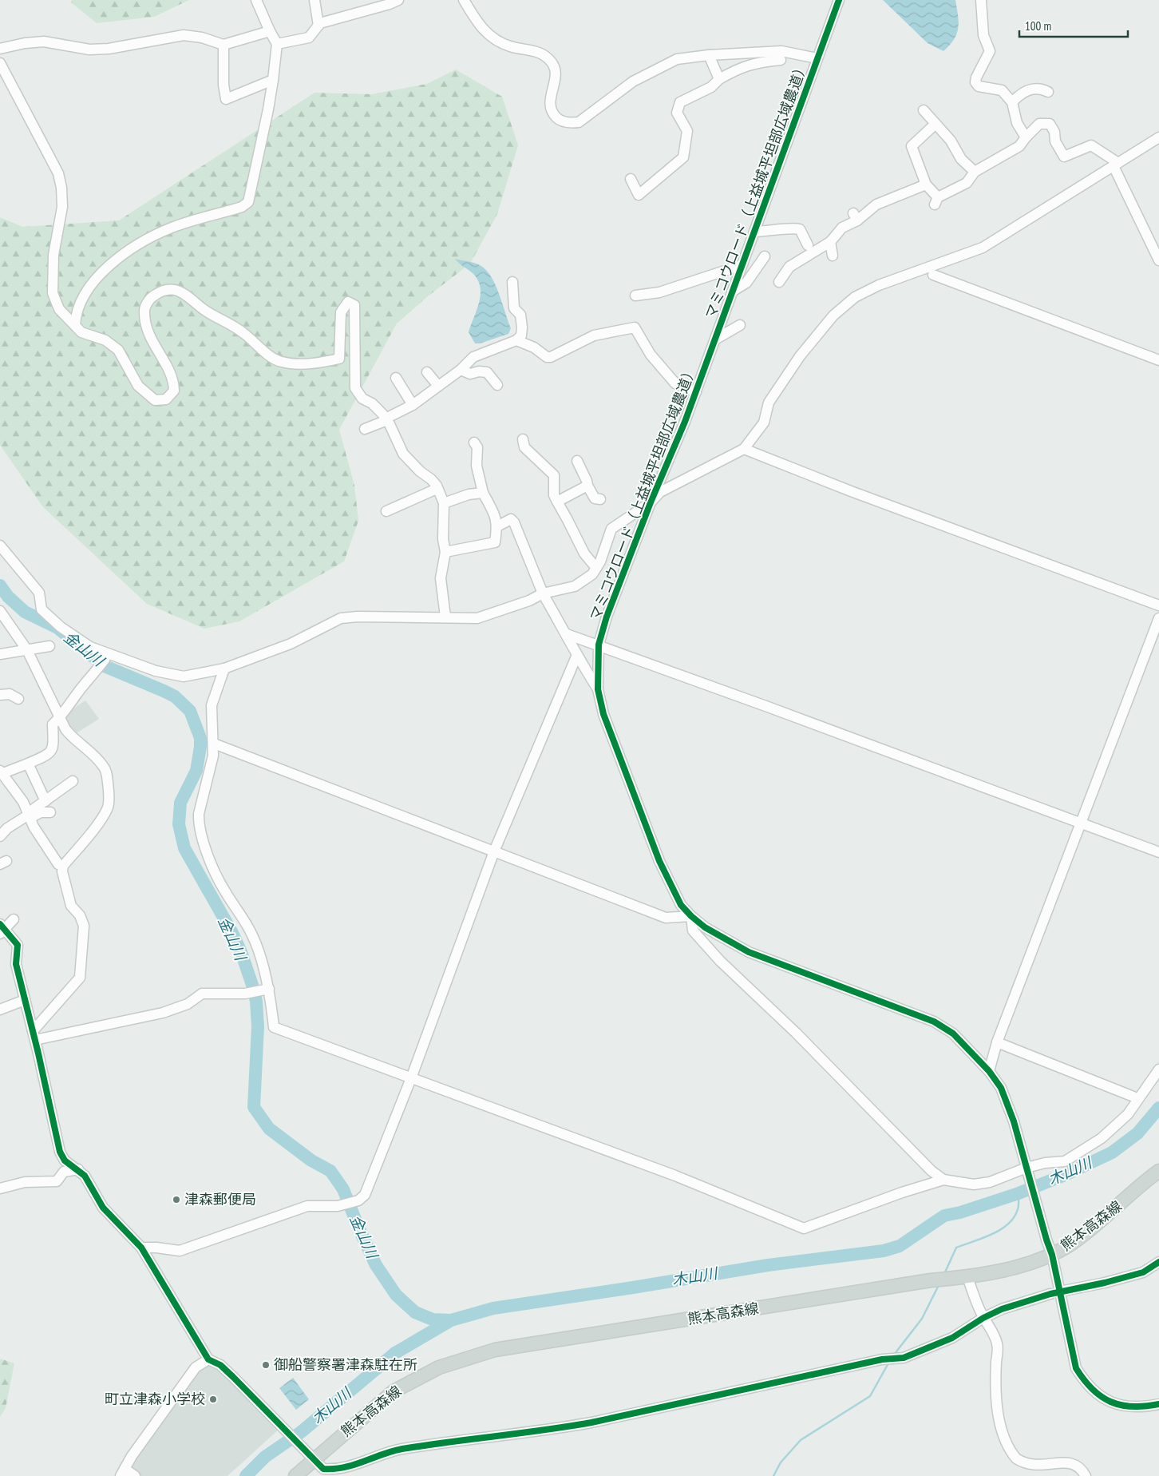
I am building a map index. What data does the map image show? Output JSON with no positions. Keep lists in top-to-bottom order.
{
  "streets": {
    "main road": ["熊本高森線"],
    "street": ["マミコウロード（上益城平坦部広域農道）"]
  },
  "crossings": [
    ["マミコウロード（上益城平坦部広域農道）", "熊本高森線"]
  ],
  "water": ["金山川", "木山川"],
  "places": ["津森郵便局", "御船警察署津森駐在所", "町立津森小学校"],
  "scale_bar": "100 m"
}
